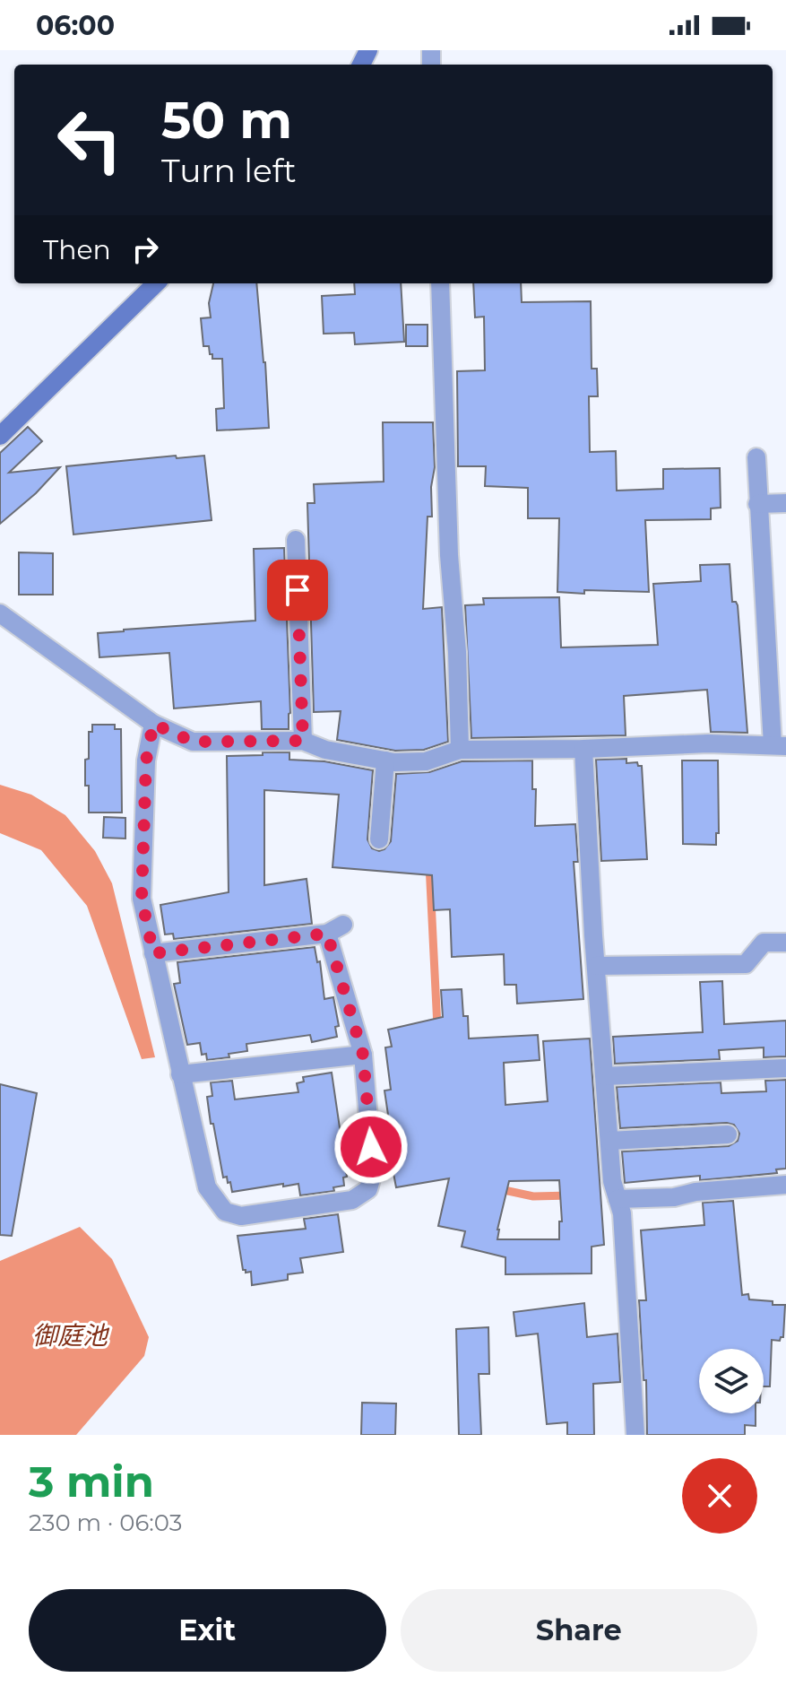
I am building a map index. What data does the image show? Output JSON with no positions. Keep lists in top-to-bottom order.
{
  "water": ["御庭池"],
  "page": {
    "status": "06:00",
    "turn": ["50 m", "Turn left"],
    "then": "Then",
    "heading": ["3 min", "230 m · 06:03"],
    "buttons": ["Exit", "Share"]
  }
}
